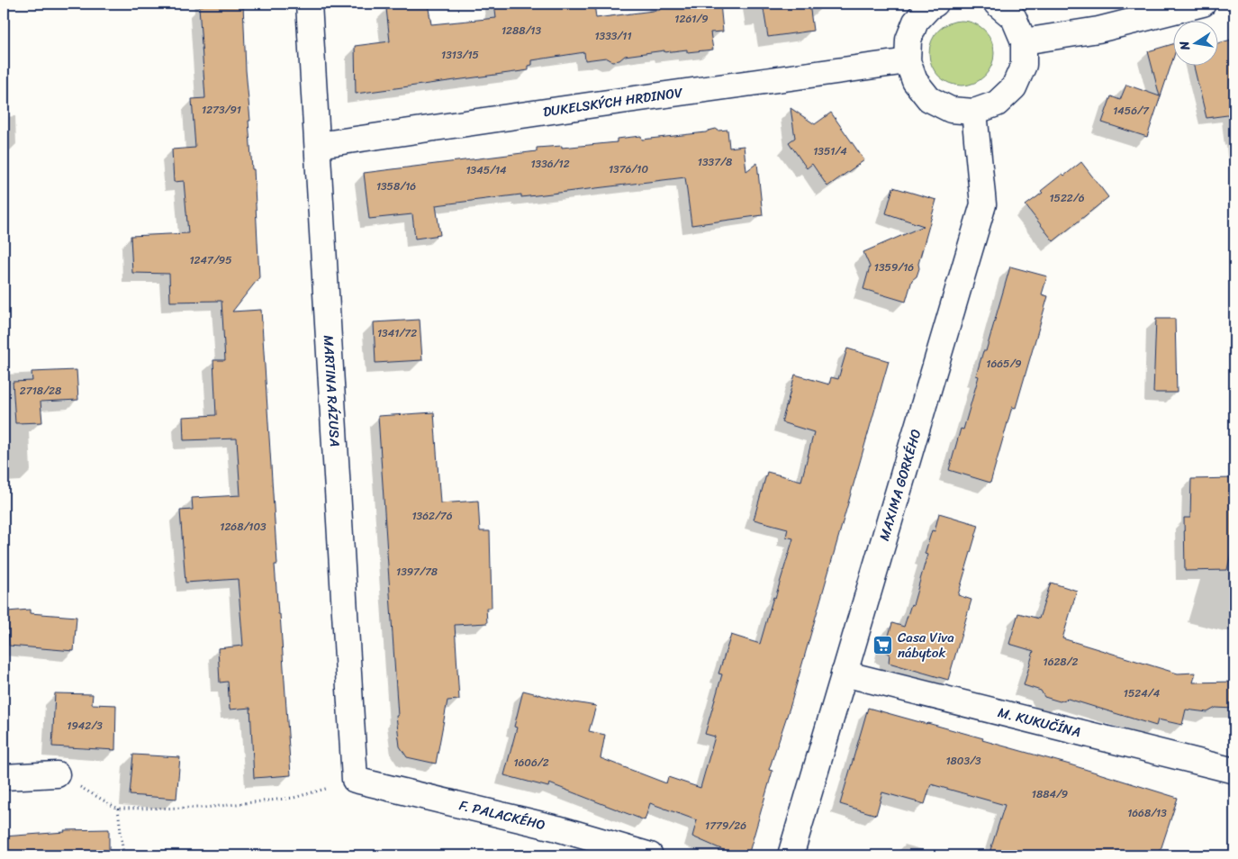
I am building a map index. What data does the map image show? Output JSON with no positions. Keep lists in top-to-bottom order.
{
  "streets": {
    "street": [
      "DUKELSKÝCH HRDINOV",
      "MARTINA RÁZUSA",
      "MAXIMA GORKÉHO",
      "M. KUKUČÍNA",
      "F. PALACKÉHO"
    ]
  },
  "crossings": [
    ["DUKELSKÝCH HRDINOV", "MARTINA RÁZUSA"],
    ["MARTINA RÁZUSA", "F. PALACKÉHO"],
    ["MAXIMA GORKÉHO", "M. KUKUČÍNA"]
  ],
  "places": {
    "supermarket": ["Casa Viva nábytok"]
  },
  "house_numbers": [
    "1261/9",
    "1288/13",
    "1333/11",
    "1313/15",
    "1273/91",
    "1456/7",
    "1351/4",
    "1337/8",
    "1336/12",
    "1376/10",
    "1345/14",
    "1358/16",
    "1522/6",
    "1247/95",
    "1359/16",
    "1341/72",
    "1665/9",
    "2718/28",
    "1362/76",
    "1268/103",
    "1397/78",
    "1628/2",
    "1524/4",
    "1942/3",
    "1803/3",
    "1606/2",
    "1884/9",
    "1668/13",
    "1779/26"
  ],
  "north": "left"
}
